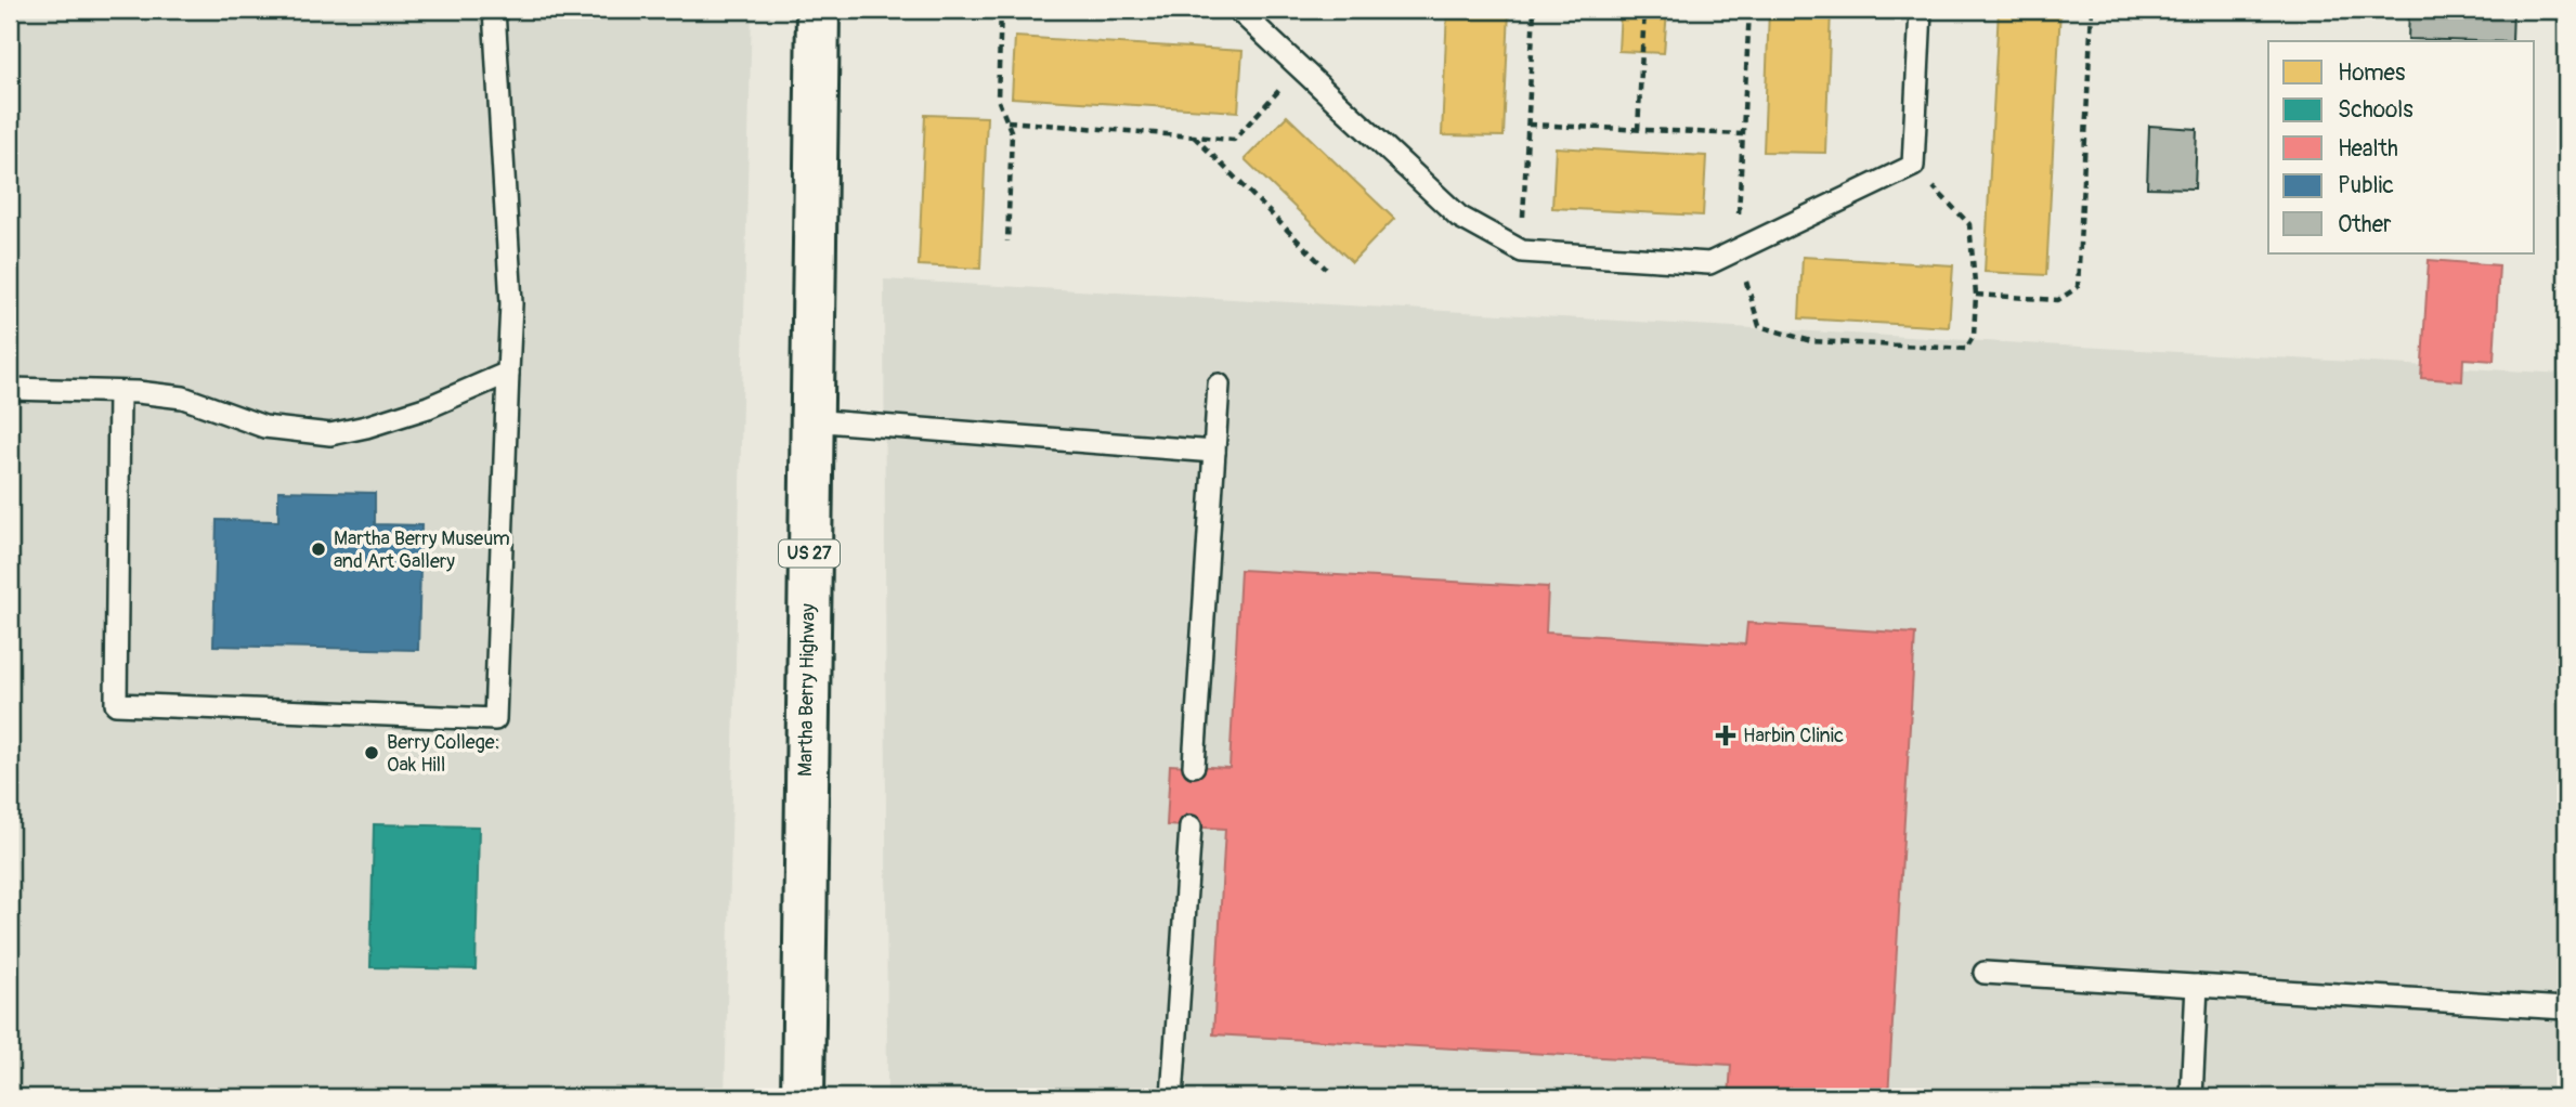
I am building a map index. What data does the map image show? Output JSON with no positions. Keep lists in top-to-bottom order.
{
  "streets": {
    "main road": ["US 27", "Martha Berry Highway"]
  },
  "places": {
    "other": ["Martha Berry Museum and Art Gallery", "Berry College: Oak Hill"],
    "health": ["Harbin Clinic"]
  },
  "legend": [
    "Homes",
    "Schools",
    "Health",
    "Public",
    "Other"
  ]
}
